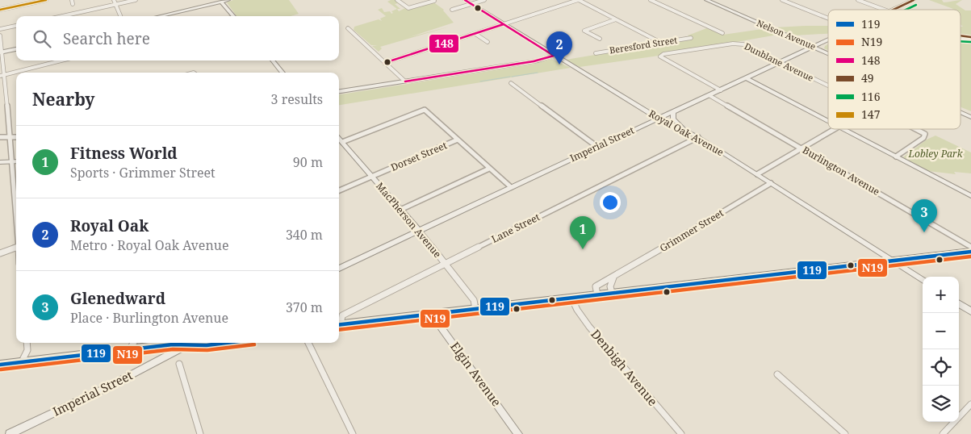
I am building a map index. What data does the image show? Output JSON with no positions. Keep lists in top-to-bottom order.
{
  "streets": {
    "street": [
      "Nelson Avenue",
      "Beresford Street",
      "Dunblane Avenue",
      "Royal Oak Avenue",
      "Imperial Street",
      "Dorset Street",
      "Burlington Avenue",
      "MacPherson Avenue",
      "Lane Street",
      "Grimmer Street",
      "Denbigh Avenue",
      "Elgin Avenue"
    ]
  },
  "crossings": [
    ["Nelson Avenue", "Imperial Street"],
    ["Beresford Street", "Dunblane Avenue"],
    ["Beresford Street", "Imperial Street"],
    ["Dunblane Avenue", "Imperial Street"],
    ["Royal Oak Avenue", "Imperial Street"],
    ["Royal Oak Avenue", "Lane Street"],
    ["Royal Oak Avenue", "Grimmer Street"],
    ["Imperial Street", "Burlington Avenue"],
    ["Imperial Street", "MacPherson Avenue"],
    ["Dorset Street", "MacPherson Avenue"],
    ["MacPherson Avenue", "Lane Street"]
  ],
  "parks": ["Lobley Park"],
  "lines": [
    "transit line 148",
    "transit line 49",
    "transit line 147",
    "transit line 116",
    "transit line 119",
    "transit line N19"
  ],
  "legend": [
    "119",
    "N19",
    "148",
    "49",
    "116",
    "147"
  ],
  "page": {
    "search": "Search here",
    "pins": ["2", "3", "1"],
    "heading": ["Nearby", "3 results"],
    "list": [
      {
        "mark": "1",
        "name": "Fitness World",
        "note": "Sports · Grimmer Street",
        "value": "90 m"
      },
      {
        "mark": "2",
        "name": "Royal Oak",
        "note": "Metro · Royal Oak Avenue",
        "value": "340 m"
      },
      {
        "mark": "3",
        "name": "Glenedward",
        "note": "Place · Burlington Avenue",
        "value": "370 m"
      }
    ],
    "map_buttons": ["+", "−"]
  }
}
